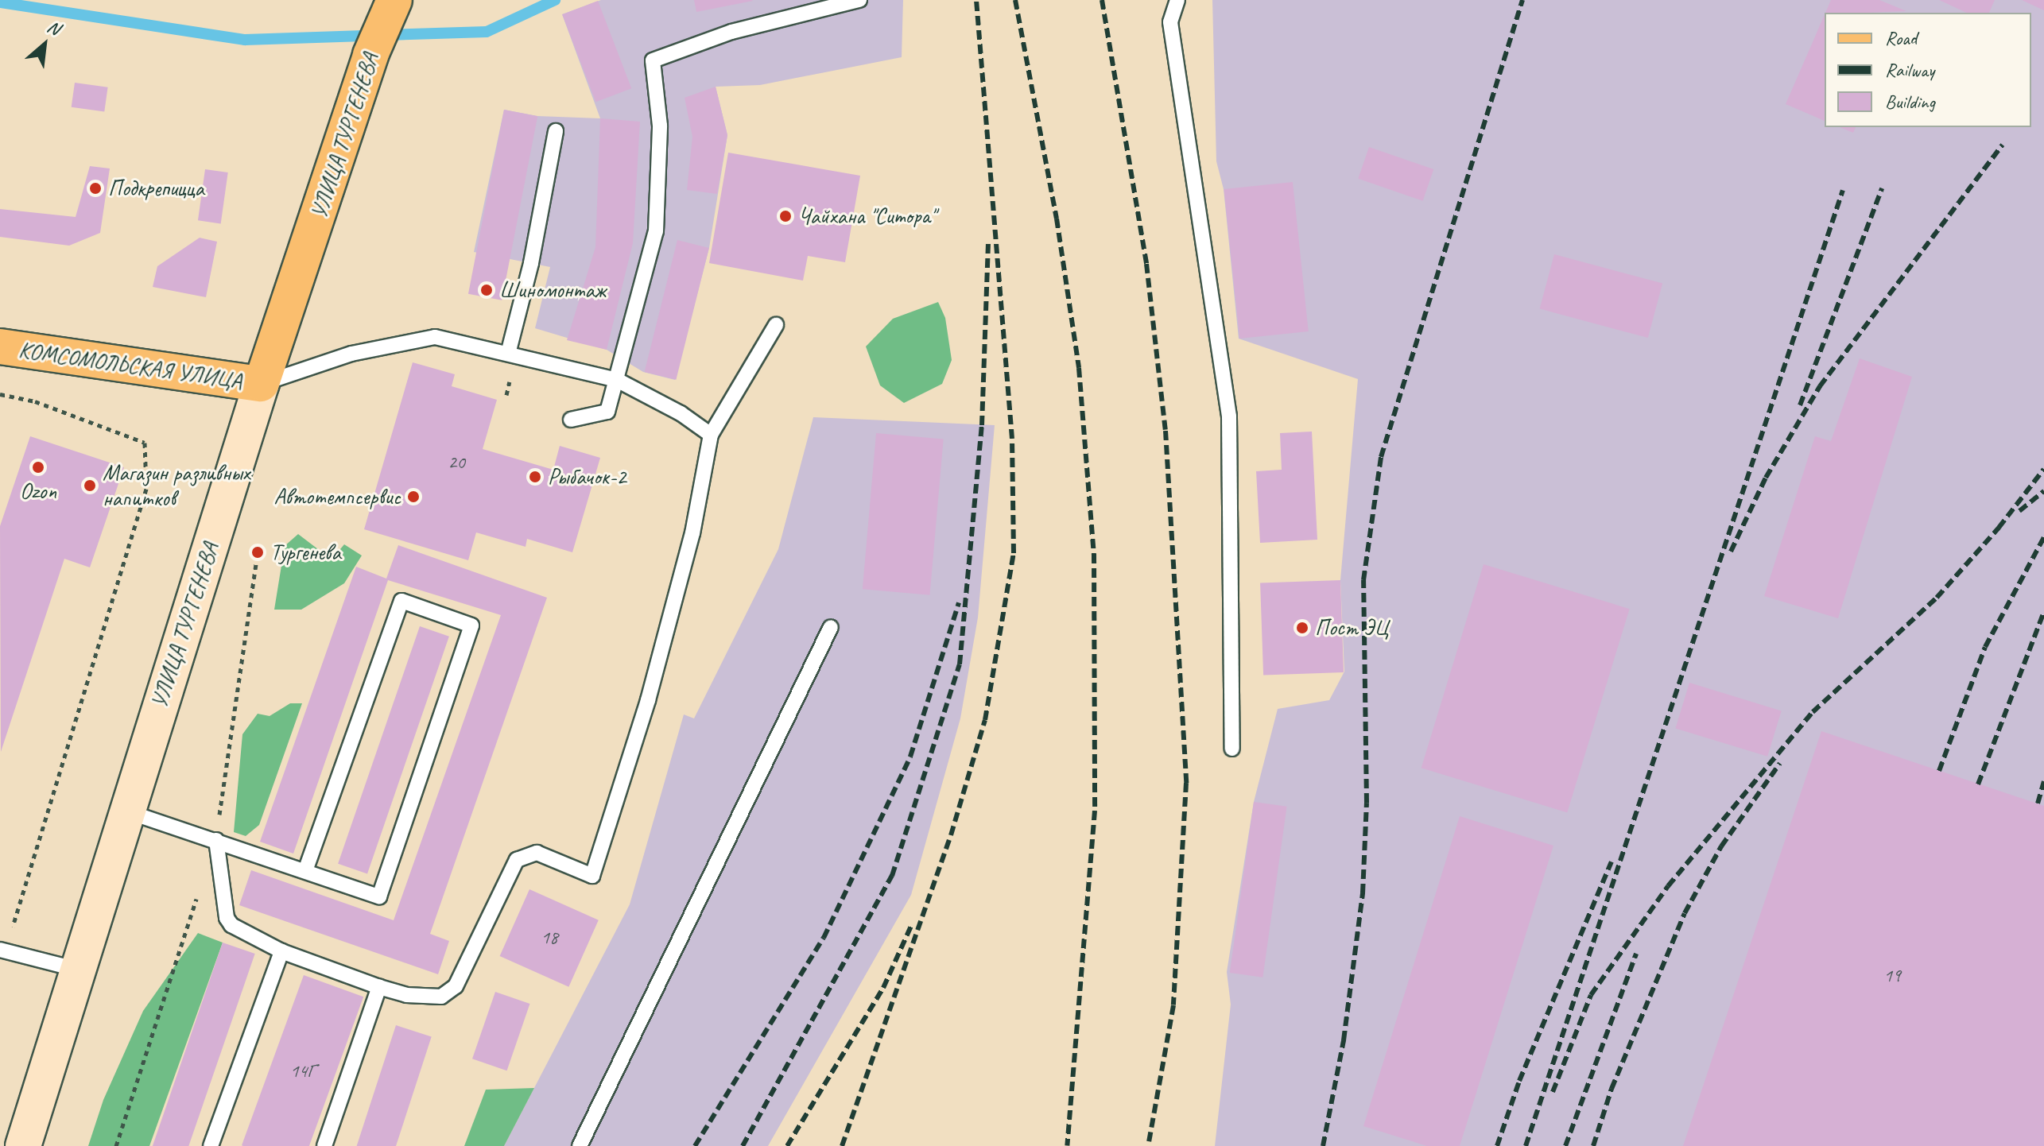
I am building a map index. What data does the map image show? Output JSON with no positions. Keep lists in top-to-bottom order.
{
  "streets": {
    "main road": ["УЛИЦА ТУРГЕНЕВА", "КОМСОМОЛЬСКАЯ УЛИЦА"]
  },
  "crossings": [
    ["УЛИЦА ТУРГЕНЕВА", "КОМСОМОЛЬСКАЯ УЛИЦА"]
  ],
  "places": [
    "Подкрепицца",
    "Чайхана \"Ситора\"",
    "Шиномонтаж",
    "Ozon",
    "Рыбачок-2",
    "Магазин разливных напитков",
    "Автотемпсервис",
    "Тургенева",
    "Пост ЭЦ"
  ],
  "house_numbers": [
    "20",
    "18",
    "19",
    "14Г"
  ],
  "legend": ["Road", "Railway", "Building"],
  "north": "top right"
}
